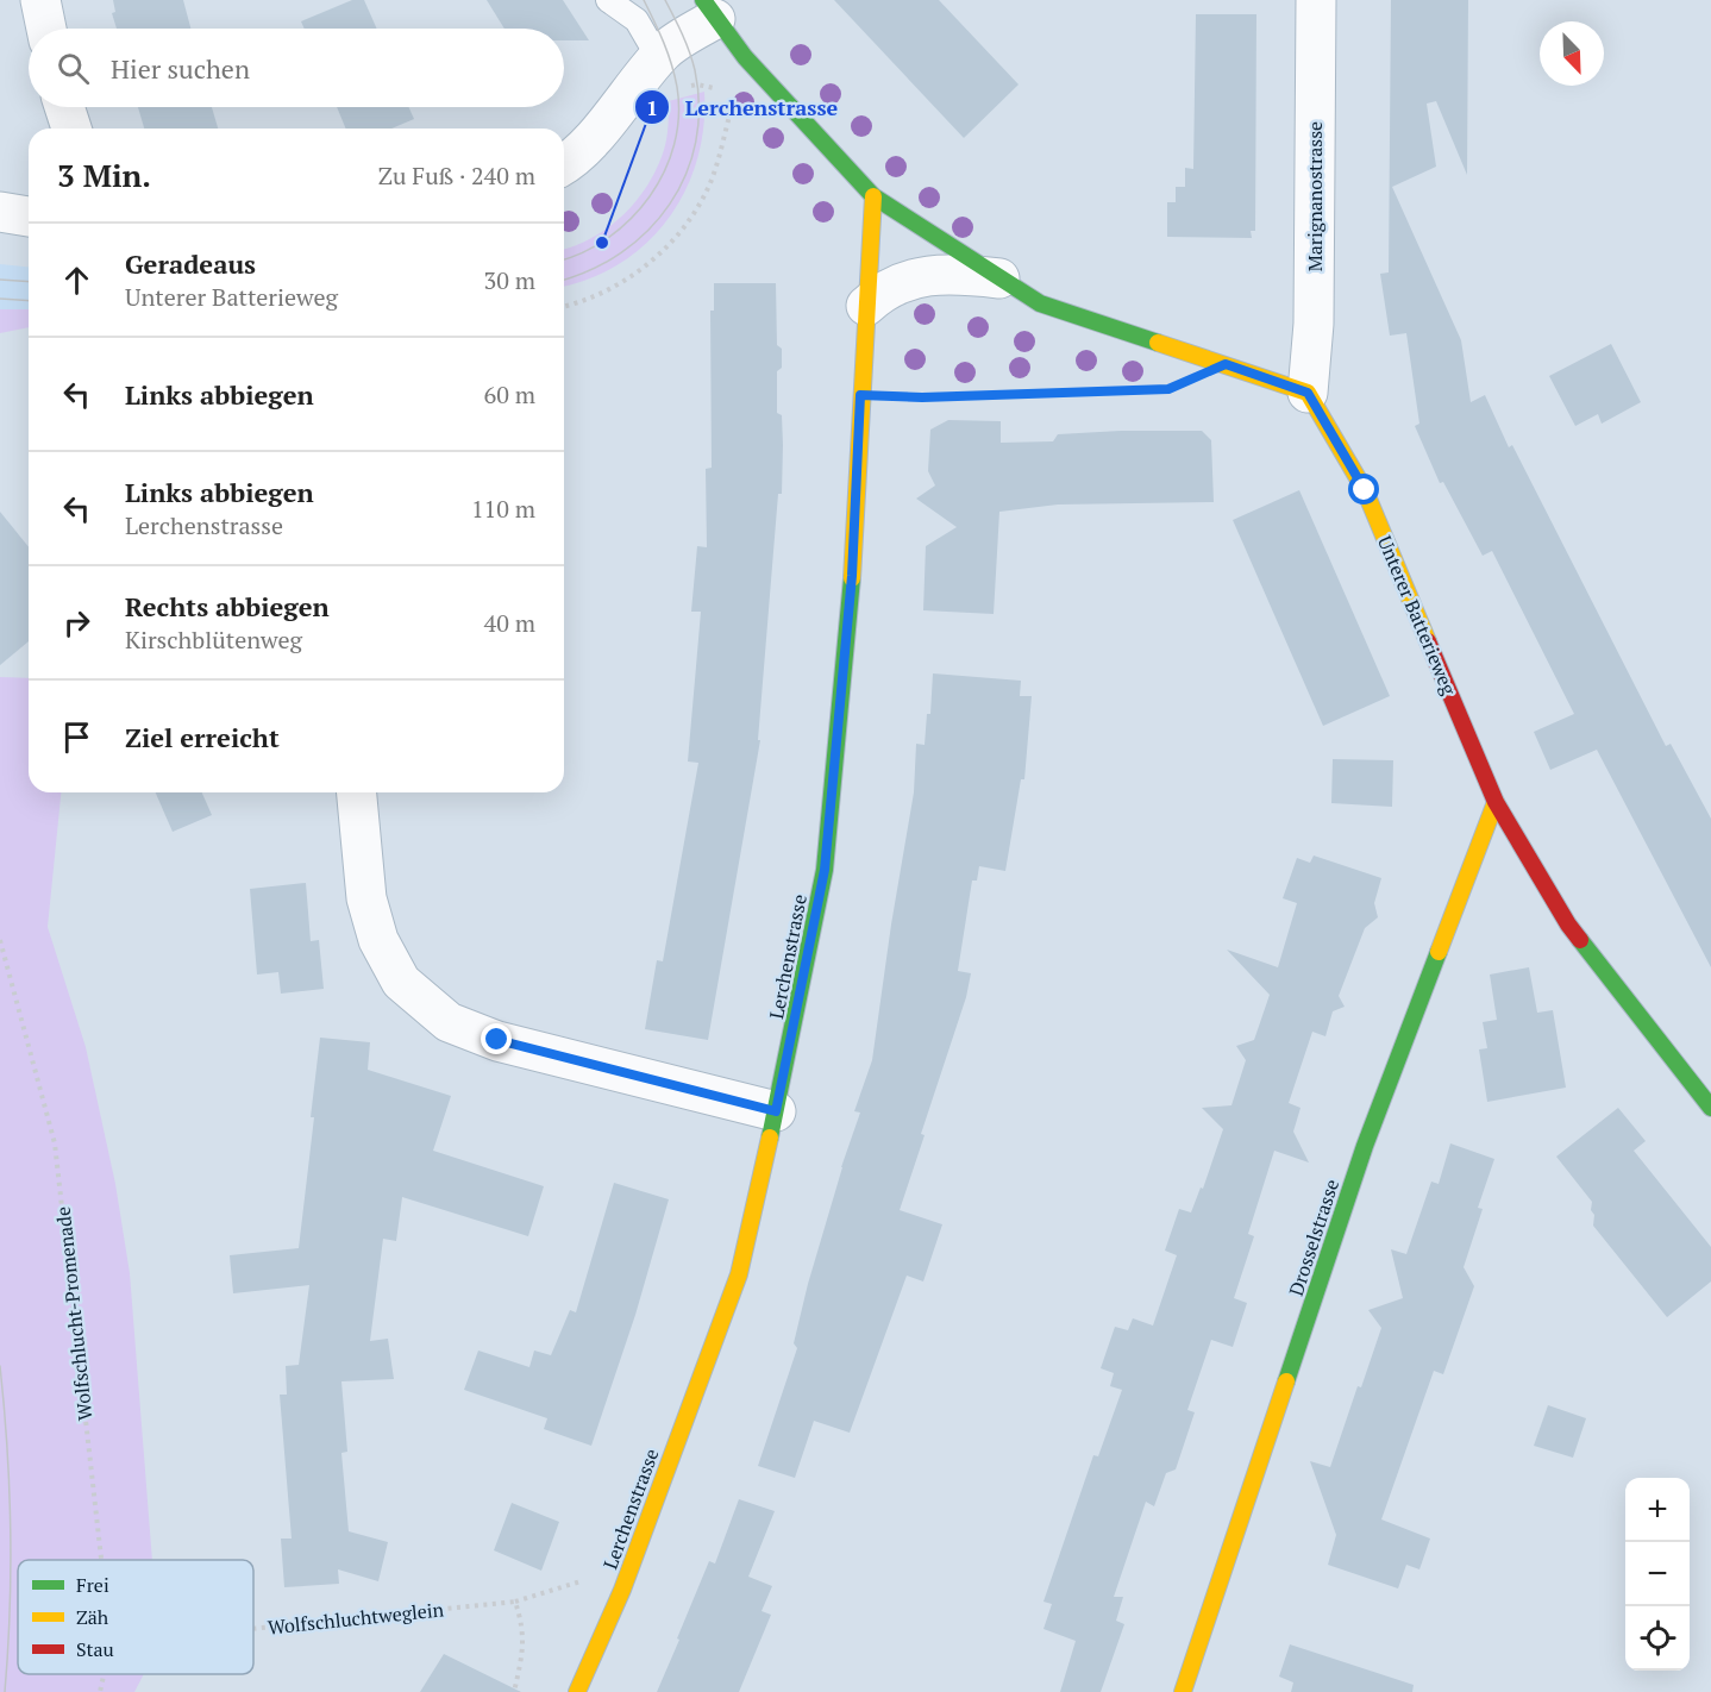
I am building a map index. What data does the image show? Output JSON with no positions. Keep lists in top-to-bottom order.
{
  "streets": {
    "street": [
      "Marignanostrasse",
      "Unterer Batterieweg",
      "Lerchenstrasse",
      "Drosselstrasse"
    ],
    "path": ["Wolfschlucht-Promenade", "Wolfschluchtweglein"]
  },
  "crossings": [
    ["Marignanostrasse", "Unterer Batterieweg"],
    ["Unterer Batterieweg", "Drosselstrasse"]
  ],
  "places": ["Lerchenstrasse"],
  "legend": ["Frei", "Zäh", "Stau"],
  "north": "bottom right",
  "page": {
    "search": "Hier suchen",
    "heading": ["3 Min.", "Zu Fuß · 240 m"],
    "list": [
      ["Geradeaus", "Unterer Batterieweg", "30 m"],
      ["Links abbiegen", "60 m"],
      ["Links abbiegen", "Lerchenstrasse", "110 m"],
      ["Rechts abbiegen", "Kirschblütenweg", "40 m"],
      "Ziel erreicht"
    ],
    "map_buttons": ["+", "−"]
  }
}
